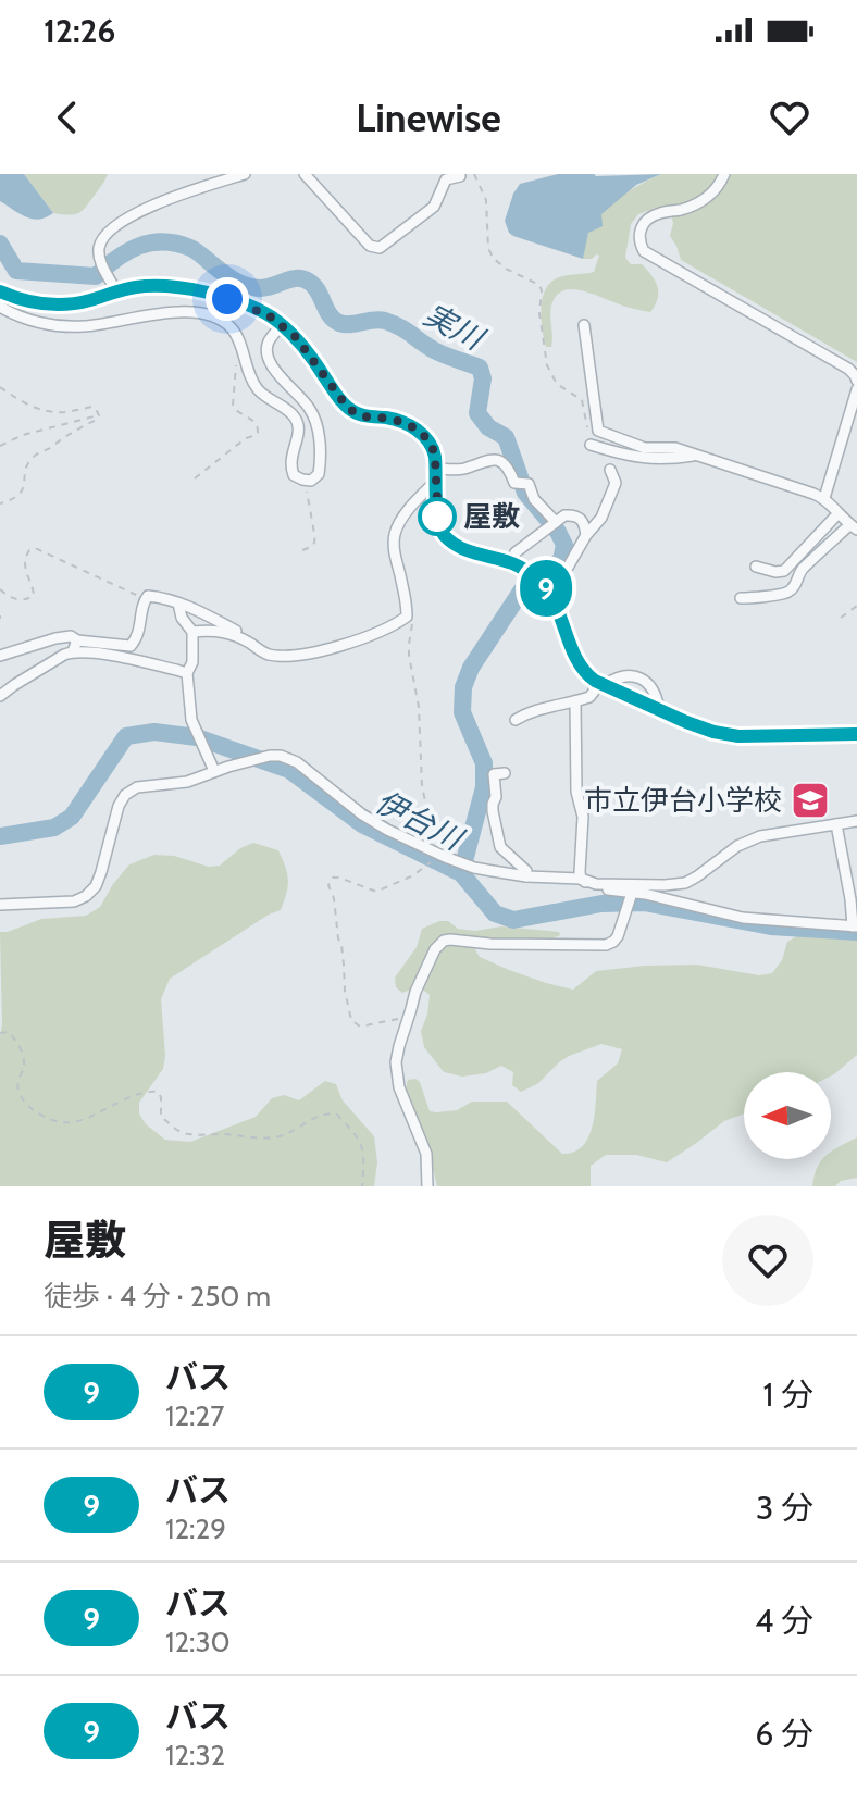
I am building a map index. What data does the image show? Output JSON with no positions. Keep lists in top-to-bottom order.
{
  "water": ["実川", "伊台川"],
  "places": {
    "other": ["屋敷"],
    "school or university": ["市立伊台小学校"]
  },
  "lines": ["bus line 9"],
  "north": "left",
  "page": {
    "status": "12:26",
    "header": "Linewise",
    "on_map": "9",
    "heading": ["屋敷", "徒歩 · 4 分 · 250 m"],
    "list": [
      {
        "mark": "9",
        "name": "バス",
        "note": "12:27",
        "value": "1 分"
      },
      {
        "mark": "9",
        "name": "バス",
        "note": "12:29",
        "value": "3 分"
      },
      {
        "mark": "9",
        "name": "バス",
        "note": "12:30",
        "value": "4 分"
      },
      {
        "mark": "9",
        "name": "バス",
        "note": "12:32",
        "value": "6 分"
      }
    ]
  }
}
